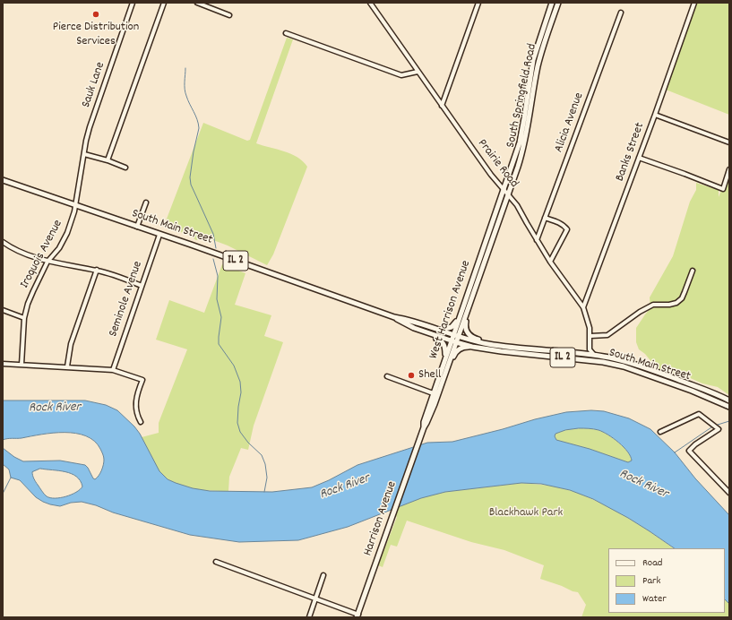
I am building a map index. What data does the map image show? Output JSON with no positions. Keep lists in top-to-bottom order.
{
  "streets": {
    "main road": [
      "South Springfield Road",
      "South Main Street",
      "IL 2",
      "West Harrison Avenue",
      "Harrison Avenue"
    ],
    "street": [
      "Sauk Lane",
      "Alicia Avenue",
      "Banks Street",
      "Prairie Road",
      "Iroquois Avenue",
      "Seminole Avenue"
    ]
  },
  "crossings": [
    ["Sauk Lane", "Iroquois Avenue"],
    ["South Springfield Road", "Prairie Road"],
    ["South Springfield Road", "West Harrison Avenue"],
    ["Alicia Avenue", "Prairie Road"],
    ["Banks Street", "Prairie Road"],
    ["Prairie Road", "West Harrison Avenue"],
    ["South Main Street", "Iroquois Avenue"],
    ["South Main Street", "Seminole Avenue"],
    ["South Main Street", "West Harrison Avenue"],
    ["West Harrison Avenue", "Harrison Avenue"]
  ],
  "water": ["Rock River"],
  "parks": ["Blackhawk Park"],
  "places": ["Pierce Distribution Services", "Shell"],
  "legend": ["Road", "Park", "Water"]
}
